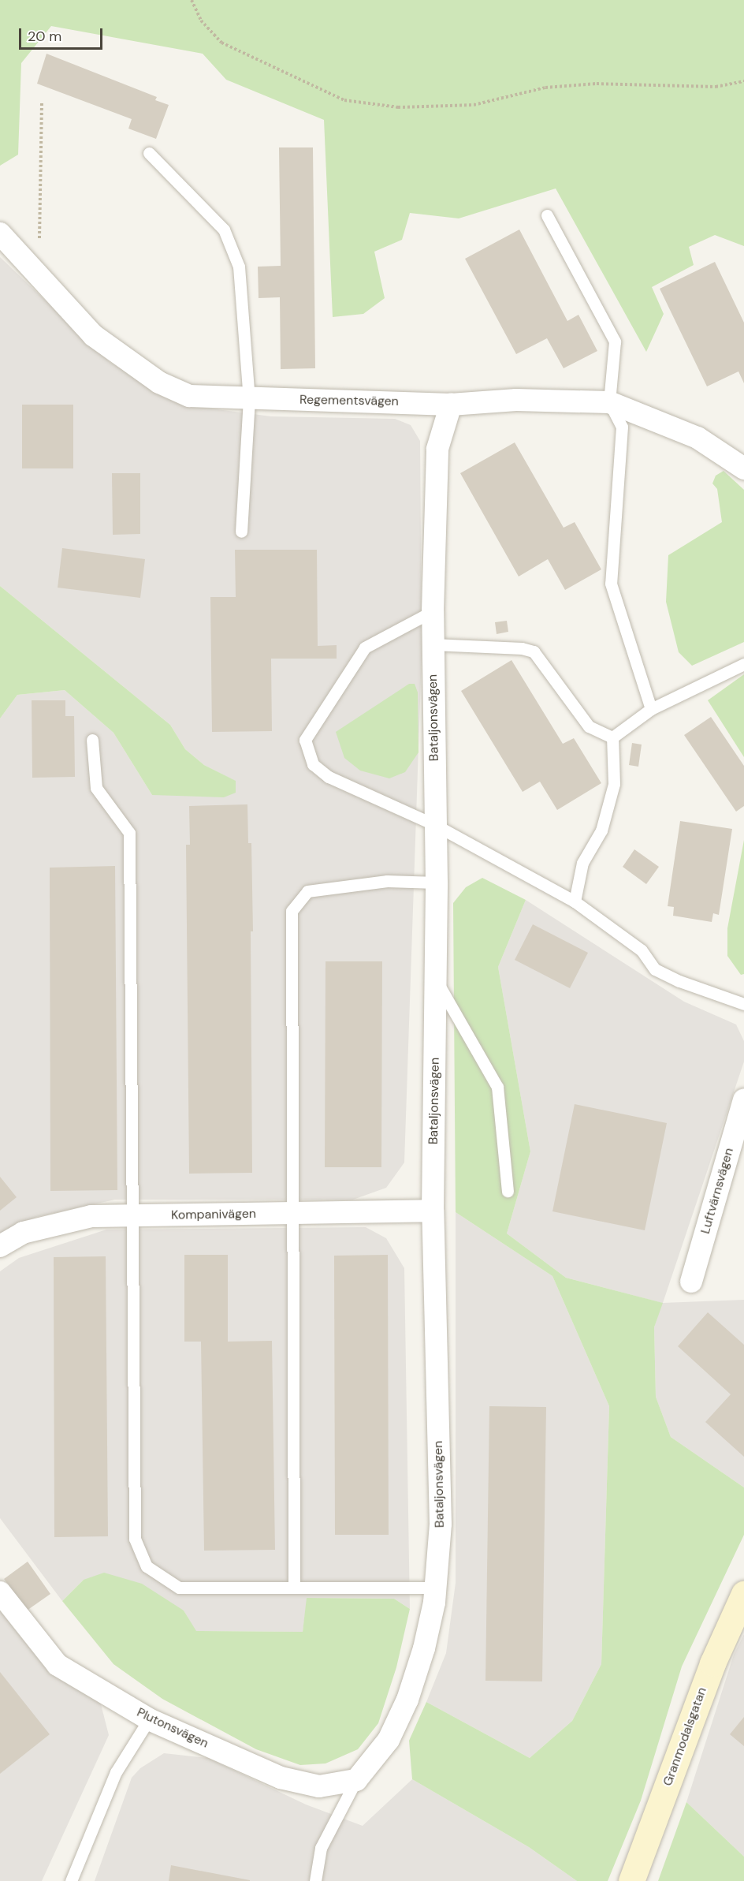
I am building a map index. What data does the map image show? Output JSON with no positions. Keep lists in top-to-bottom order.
{
  "streets": {
    "street": [
      "Regementsvägen",
      "Bataljonsvägen",
      "Luftvärnsvägen",
      "Kompanivägen",
      "Plutonsvägen",
      "Granmodalsgatan"
    ]
  },
  "crossings": [
    ["Regementsvägen", "Bataljonsvägen"],
    ["Bataljonsvägen", "Kompanivägen"],
    ["Bataljonsvägen", "Plutonsvägen"]
  ],
  "scale_bar": "20 m"
}
